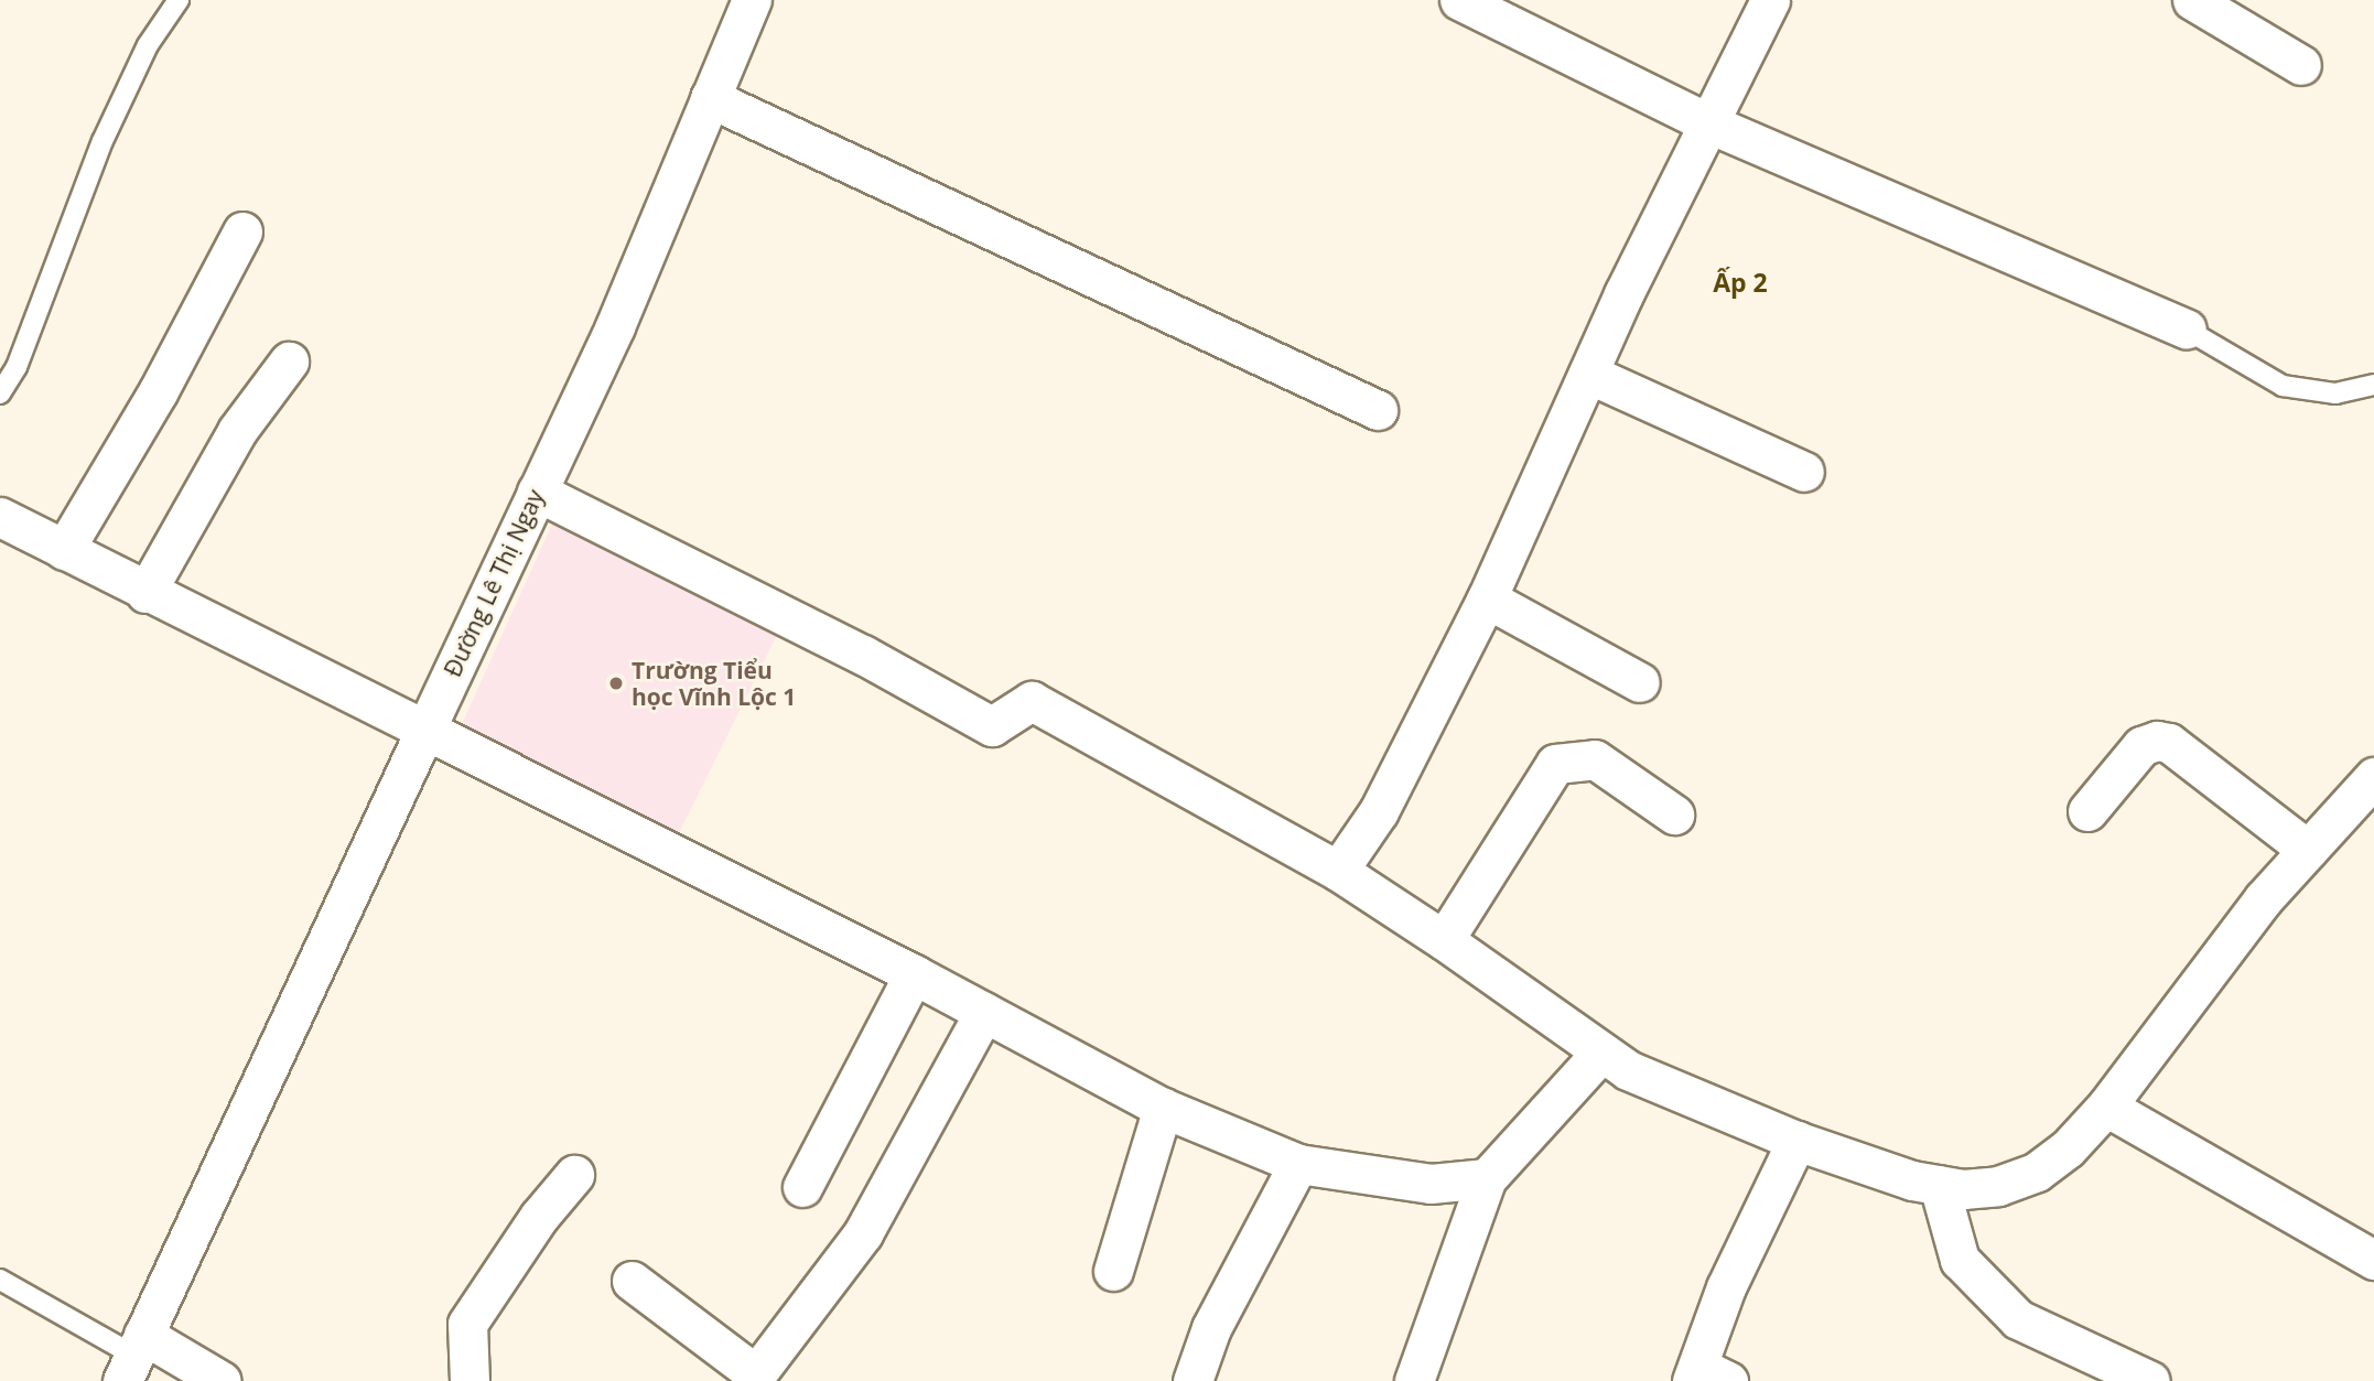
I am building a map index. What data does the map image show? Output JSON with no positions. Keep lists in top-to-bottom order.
{
  "streets": {
    "street": ["Đường Lê Thị Ngay"]
  },
  "districts": ["Ấp 2"],
  "places": ["Trường Tiểu học Vĩnh Lộc 1"]
}
